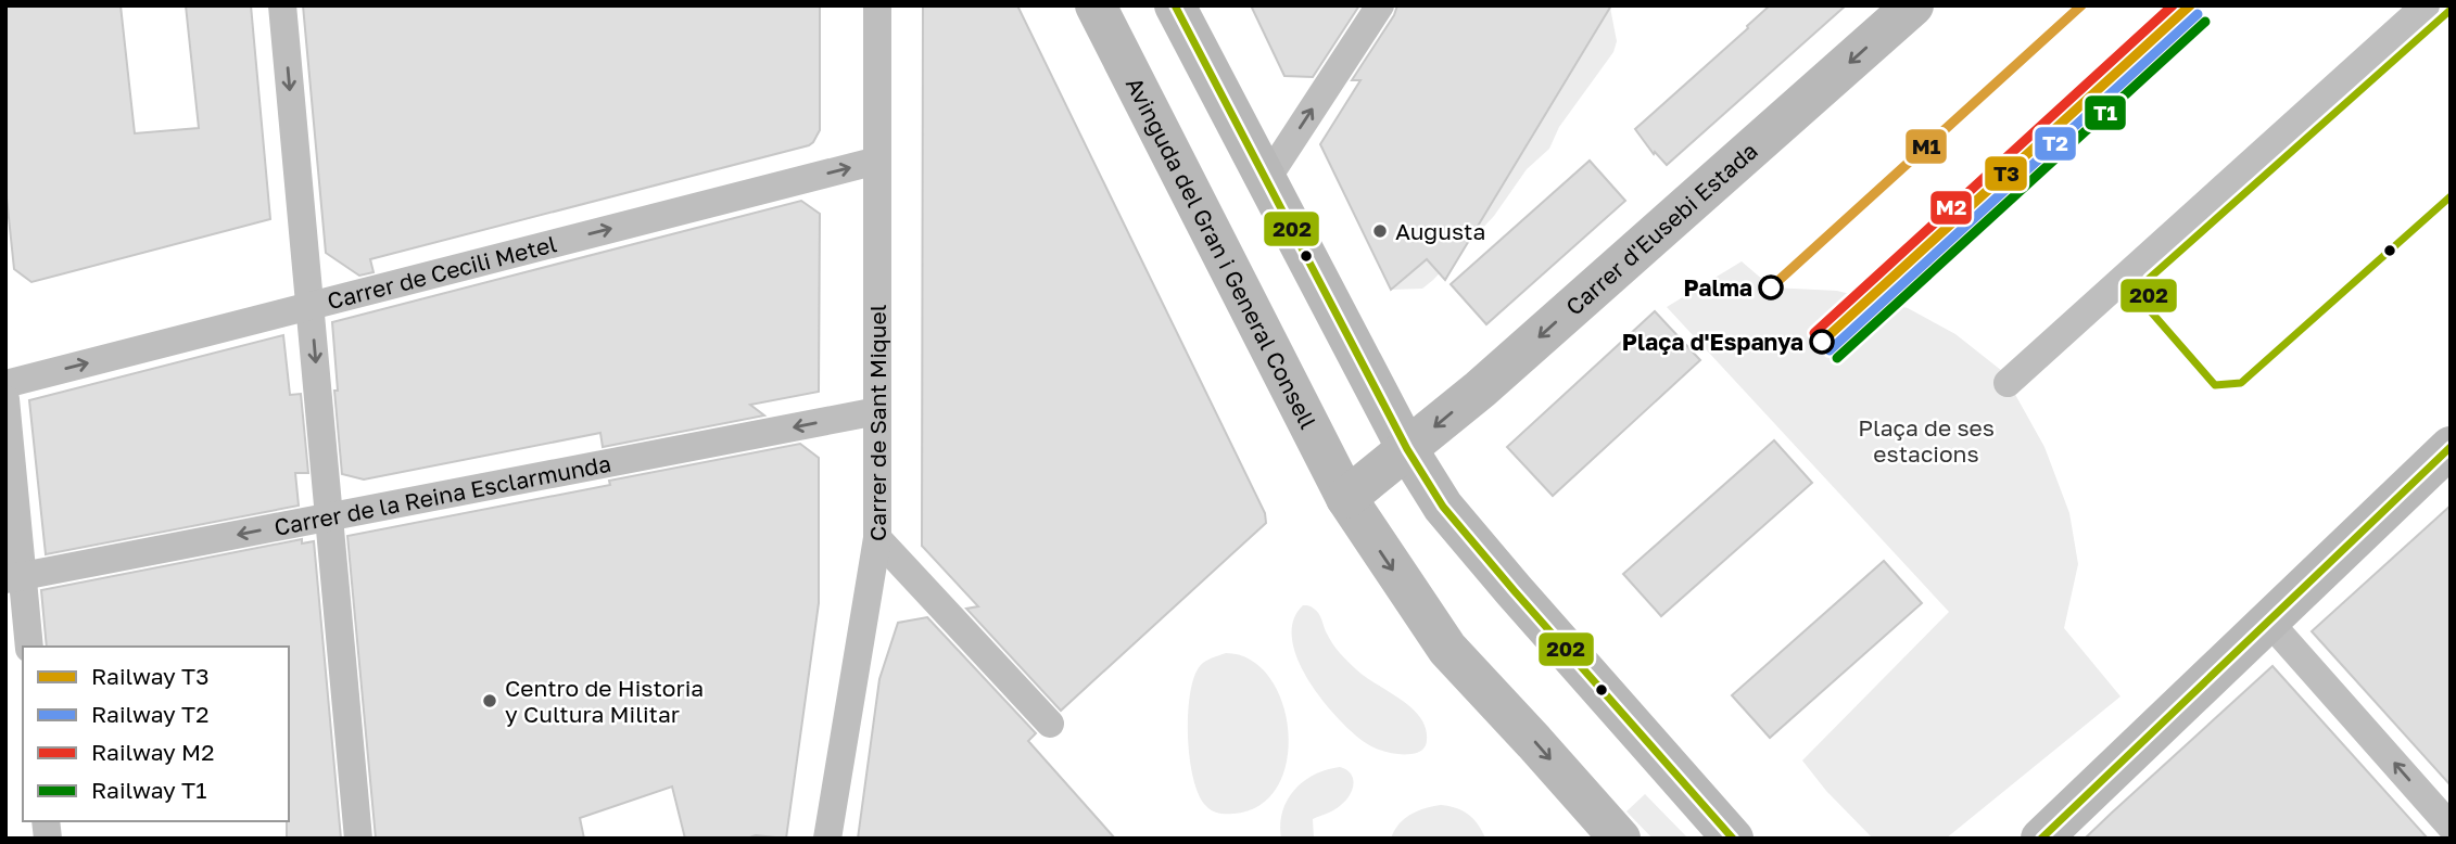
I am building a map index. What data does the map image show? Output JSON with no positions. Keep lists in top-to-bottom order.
{
  "streets": {
    "main road": ["Carrer d'Eusebi Estada", "Avinguda del Gran i General Consell"],
    "street": ["Carrer de Cecili Metel", "Carrer de Sant Miquel", "Carrer de la Reina Esclarmunda"]
  },
  "crossings": [
    ["Carrer d'Eusebi Estada", "Avinguda del Gran i General Consell"],
    ["Carrer de Cecili Metel", "Carrer de Sant Miquel"],
    ["Carrer de Sant Miquel", "Carrer de la Reina Esclarmunda"]
  ],
  "one_way": ["Carrer d'Eusebi Estada", "Carrer de Cecili Metel", "Carrer de la Reina Esclarmunda"],
  "parks": ["Plaça de ses estacions"],
  "places": [
    "Augusta",
    "Palma",
    "Plaça d'Espanya",
    "Centro de Historia y Cultura Militar"
  ],
  "lines": [
    "rail line T3",
    "rail line M2",
    "transit line M1",
    "transit line 202",
    "rail line T2",
    "rail line T1"
  ],
  "legend": [
    "Railway T3",
    "Railway T2",
    "Railway M2",
    "Railway T1"
  ]
}
